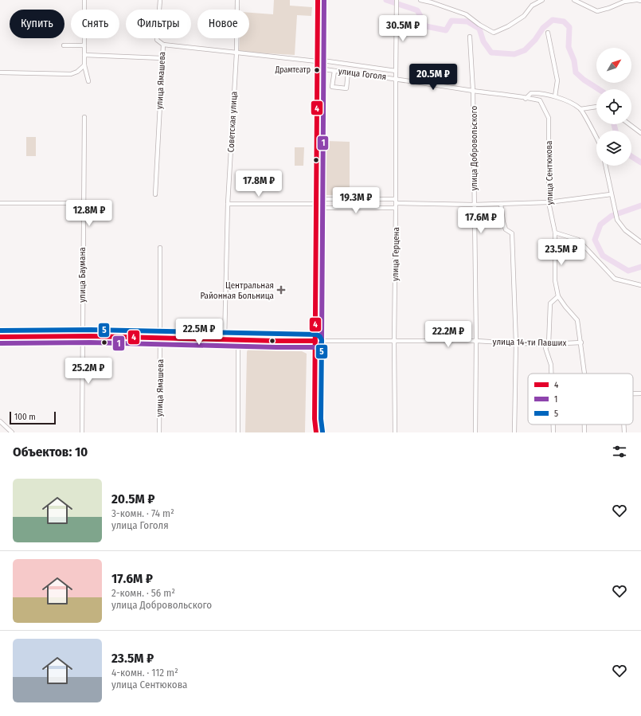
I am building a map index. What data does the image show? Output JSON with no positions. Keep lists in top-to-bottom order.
{
  "streets": {
    "street": [
      "улица Гоголя",
      "улица Ямашева",
      "Советская улица",
      "улица Добровольского",
      "улица Сентюкова",
      "улица Герцена",
      "улица Баумана",
      "улица 14-ти Павших"
    ]
  },
  "crossings": [
    ["улица Гоголя", "улица Ямашева"],
    ["улица Гоголя", "Советская улица"],
    ["улица Гоголя", "улица Добровольского"],
    ["улица Гоголя", "улица Сентюкова"],
    ["улица Гоголя", "улица Герцена"],
    ["улица Ямашева", "улица 14-ти Павших"],
    ["Советская улица", "улица 14-ти Павших"],
    ["улица Добровольского", "улица 14-ти Павших"],
    ["улица Герцена", "улица 14-ти Павших"],
    ["улица Баумана", "улица 14-ти Павших"]
  ],
  "places": {
    "other": ["Драмтеатр"],
    "health": ["Центральная Районная Больница"]
  },
  "lines": ["transit line 4", "transit line 1", "transit line 5"],
  "legend": ["4", "1", "5"],
  "scale_bar": "100 m",
  "north": "top right",
  "page": {
    "chip": [
      "Купить",
      "Снять",
      "Фильтры",
      "Новое"
    ],
    "price": [
      "30.5M ₽",
      "20.5M ₽",
      "17.8M ₽",
      "19.3M ₽",
      "12.8M ₽",
      "17.6M ₽",
      "23.5M ₽",
      "22.5M ₽",
      "22.2M ₽",
      "25.2M ₽"
    ],
    "scale": "100 m",
    "heading": "Объектов: 10",
    "list": [
      {
        "name": "20.5M ₽",
        "note": "3-комн. · 74 m² · улица Гоголя"
      },
      {
        "name": "17.6M ₽",
        "note": "2-комн. · 56 m² · улица Добровольского"
      },
      {
        "name": "23.5M ₽",
        "note": "4-комн. · 112 m² · улица Сентюкова"
      }
    ]
  }
}
